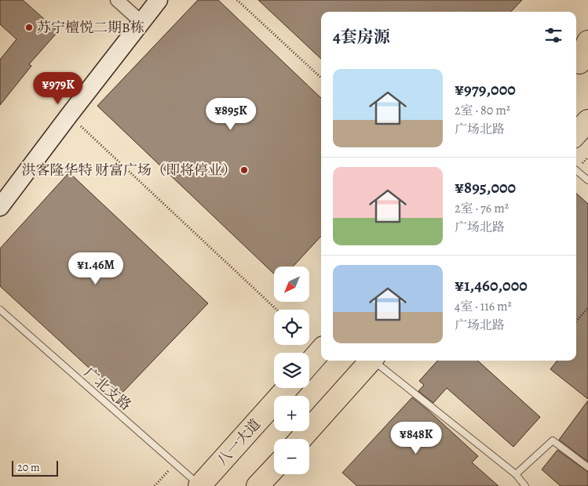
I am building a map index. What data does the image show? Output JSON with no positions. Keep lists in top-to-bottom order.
{
  "streets": {
    "highway": ["八一大道"],
    "lane": ["广北支路"]
  },
  "crossings": [
    ["广北支路", "八一大道"]
  ],
  "places": ["苏宁檀悦二期B栋", "洪客隆华特 财富广场（即将停业）"],
  "scale_bar": "20 m",
  "north": "bottom left",
  "page": {
    "heading": "4套房源",
    "list": [
      {
        "name": "¥979,000",
        "note": "2室 · 80 m² · 广场北路"
      },
      {
        "name": "¥895,000",
        "note": "2室 · 76 m² · 广场北路"
      },
      {
        "name": "¥1,460,000",
        "note": "4室 · 116 m² · 广场北路"
      }
    ],
    "price": [
      "¥979K",
      "¥895K",
      "¥1.46M",
      "¥848K"
    ],
    "map_buttons": ["+", "−"],
    "scale": "20 m"
  }
}
